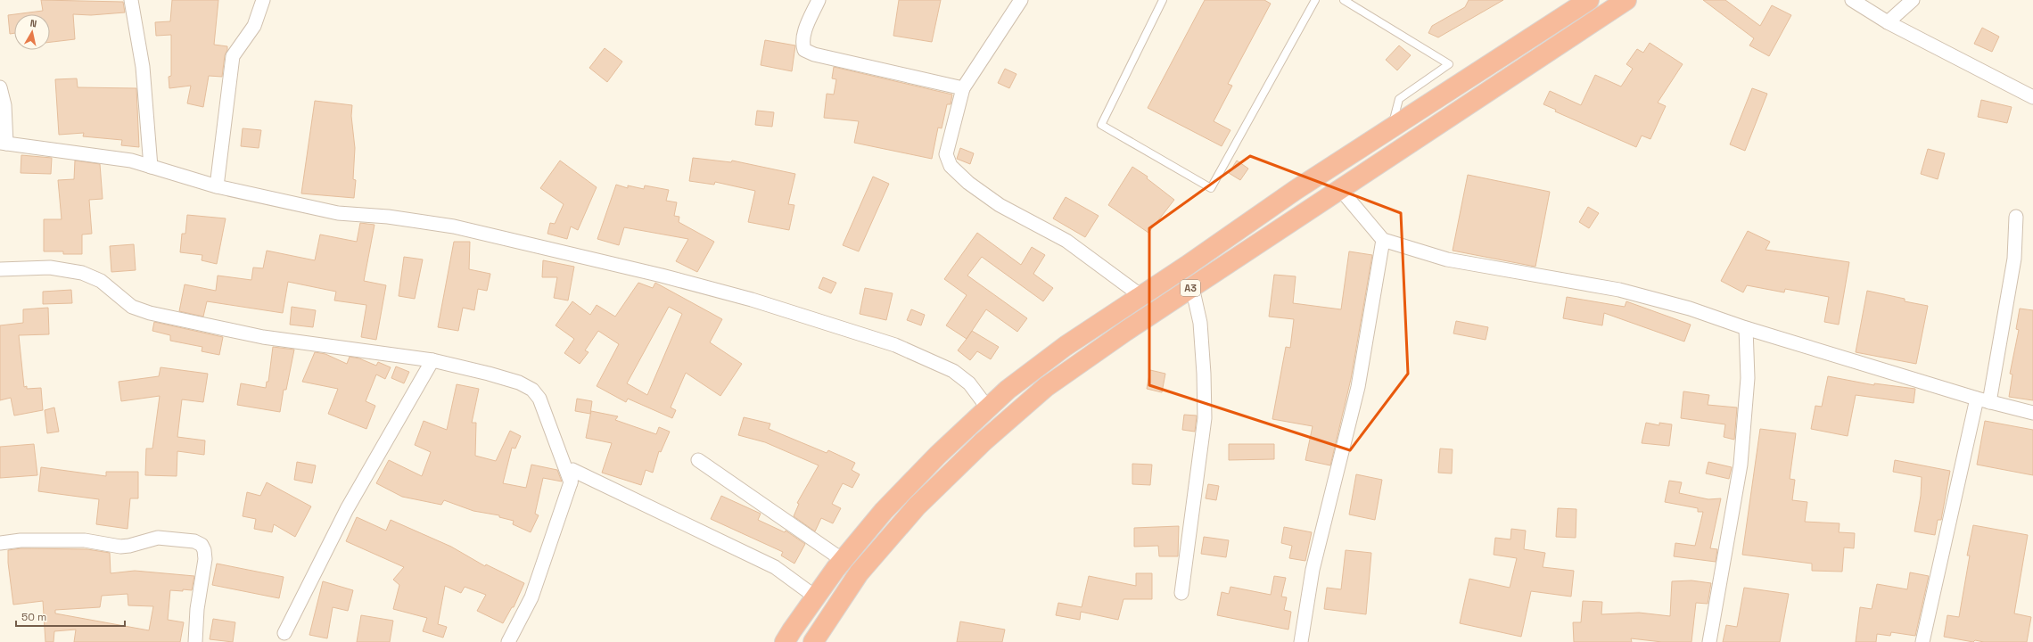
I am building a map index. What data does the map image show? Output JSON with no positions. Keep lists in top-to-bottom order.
{
  "streets": {
    "highway": ["A3"]
  },
  "scale_bar": "50 m",
  "north": "top"
}
